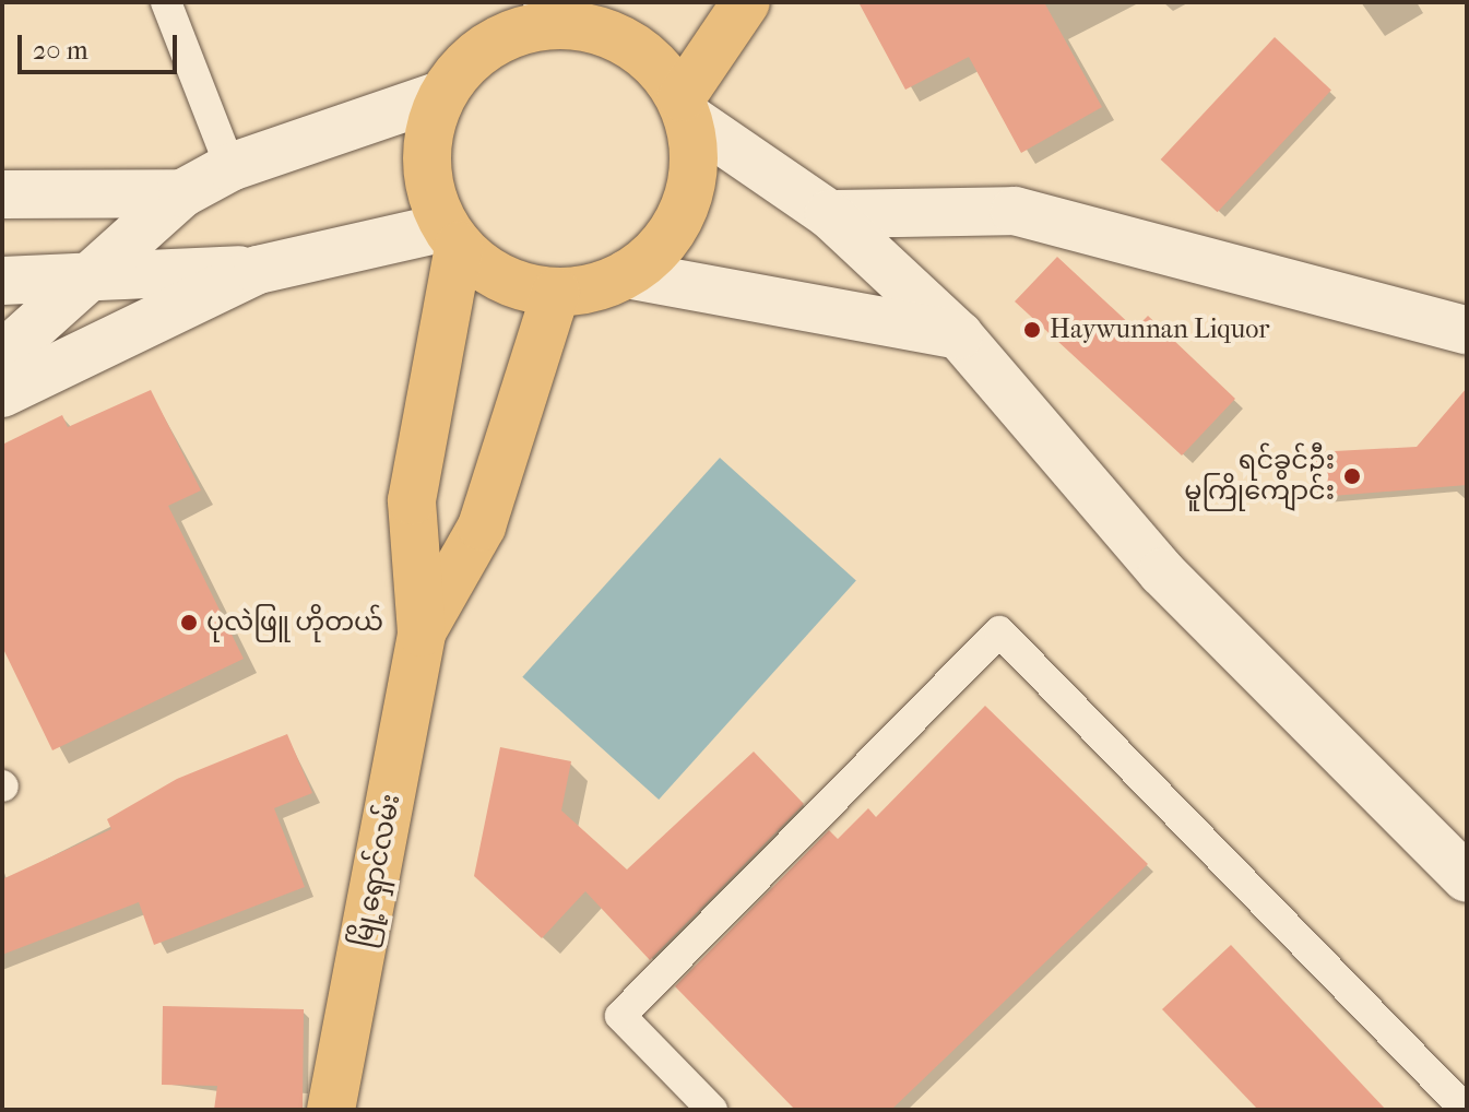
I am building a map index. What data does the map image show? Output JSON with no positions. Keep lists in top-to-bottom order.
{
  "streets": {
    "highway": ["မြို့ရှောင်လမ်း"]
  },
  "places": ["Haywunnan Liquor", "ရင်ခွင်ဦး မူကြိုကျောင်း", "ပုလဲဖြူ ဟိုတယ်"],
  "scale_bar": "20 m"
}
